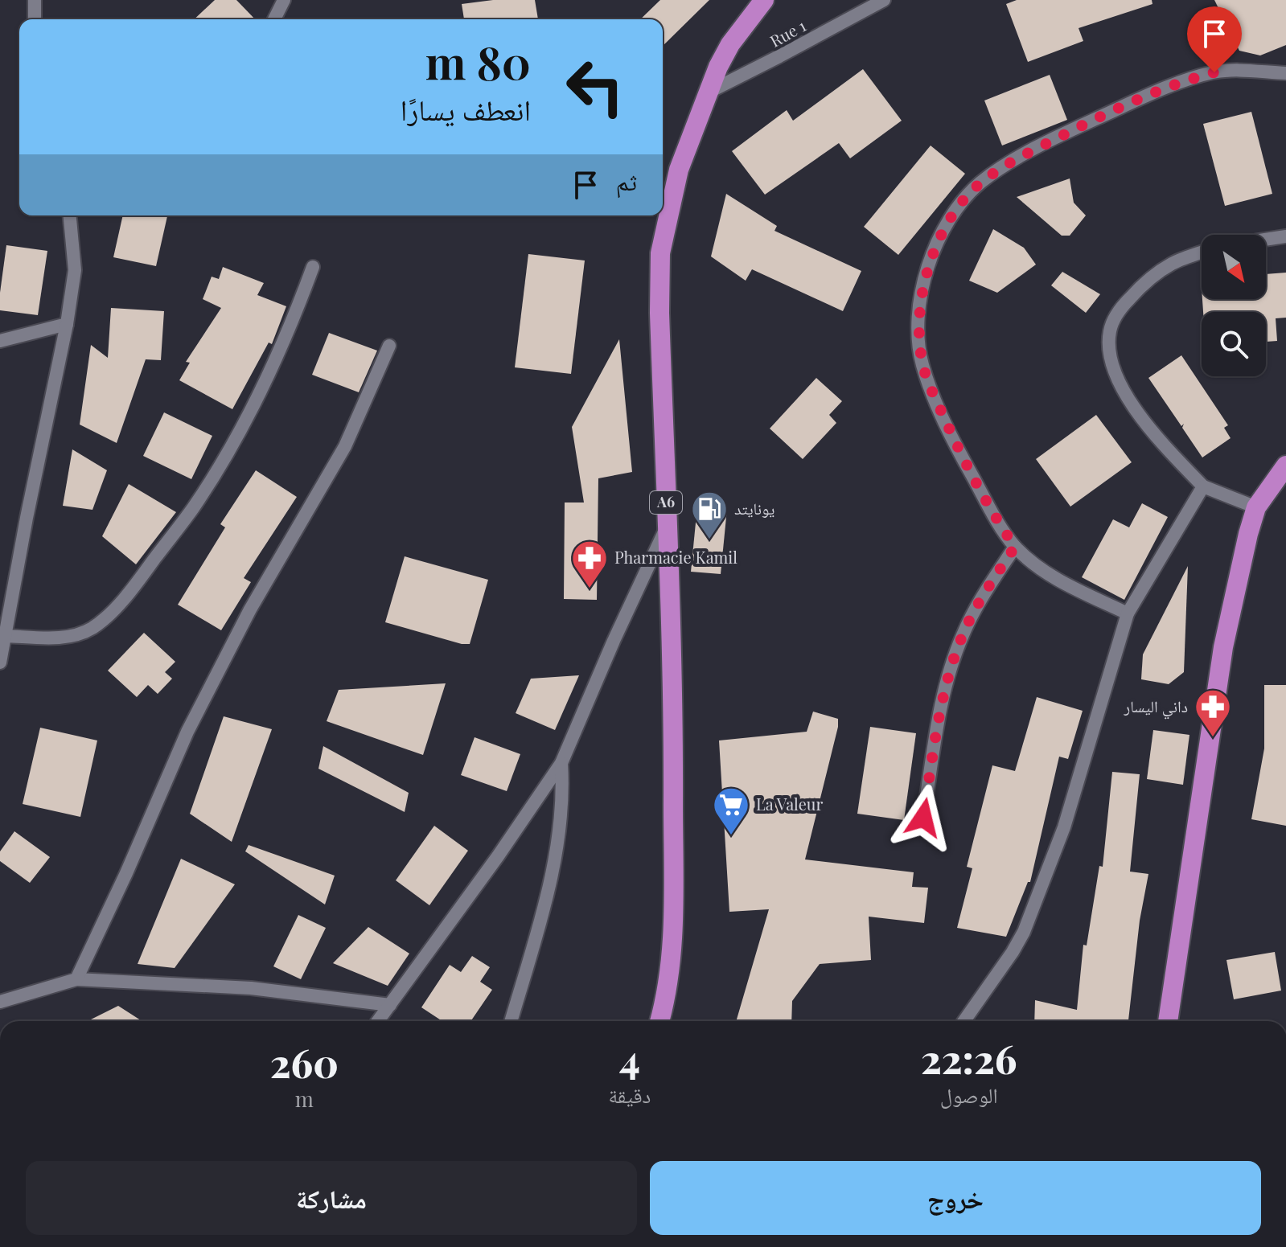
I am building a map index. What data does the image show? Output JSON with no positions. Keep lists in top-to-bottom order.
{
  "streets": {
    "highway": ["A6"],
    "street": ["Rue 1"]
  },
  "crossings": [
    ["Rue 1", "A6"]
  ],
  "places": {
    "fuel station": ["يونايتد"],
    "pharmacy": ["Pharmacie Kamil", "داني اليسار"],
    "supermarket": ["La Valeur"]
  },
  "north": "bottom right",
  "page": {
    "turn": ["80 m", "انعطف يسارًا"],
    "then": "ثم",
    "eta": [
      "22:26",
      "الوصول",
      "4",
      "دقيقة",
      "260",
      "m"
    ],
    "buttons": ["خروج", "مشاركة"]
  }
}
